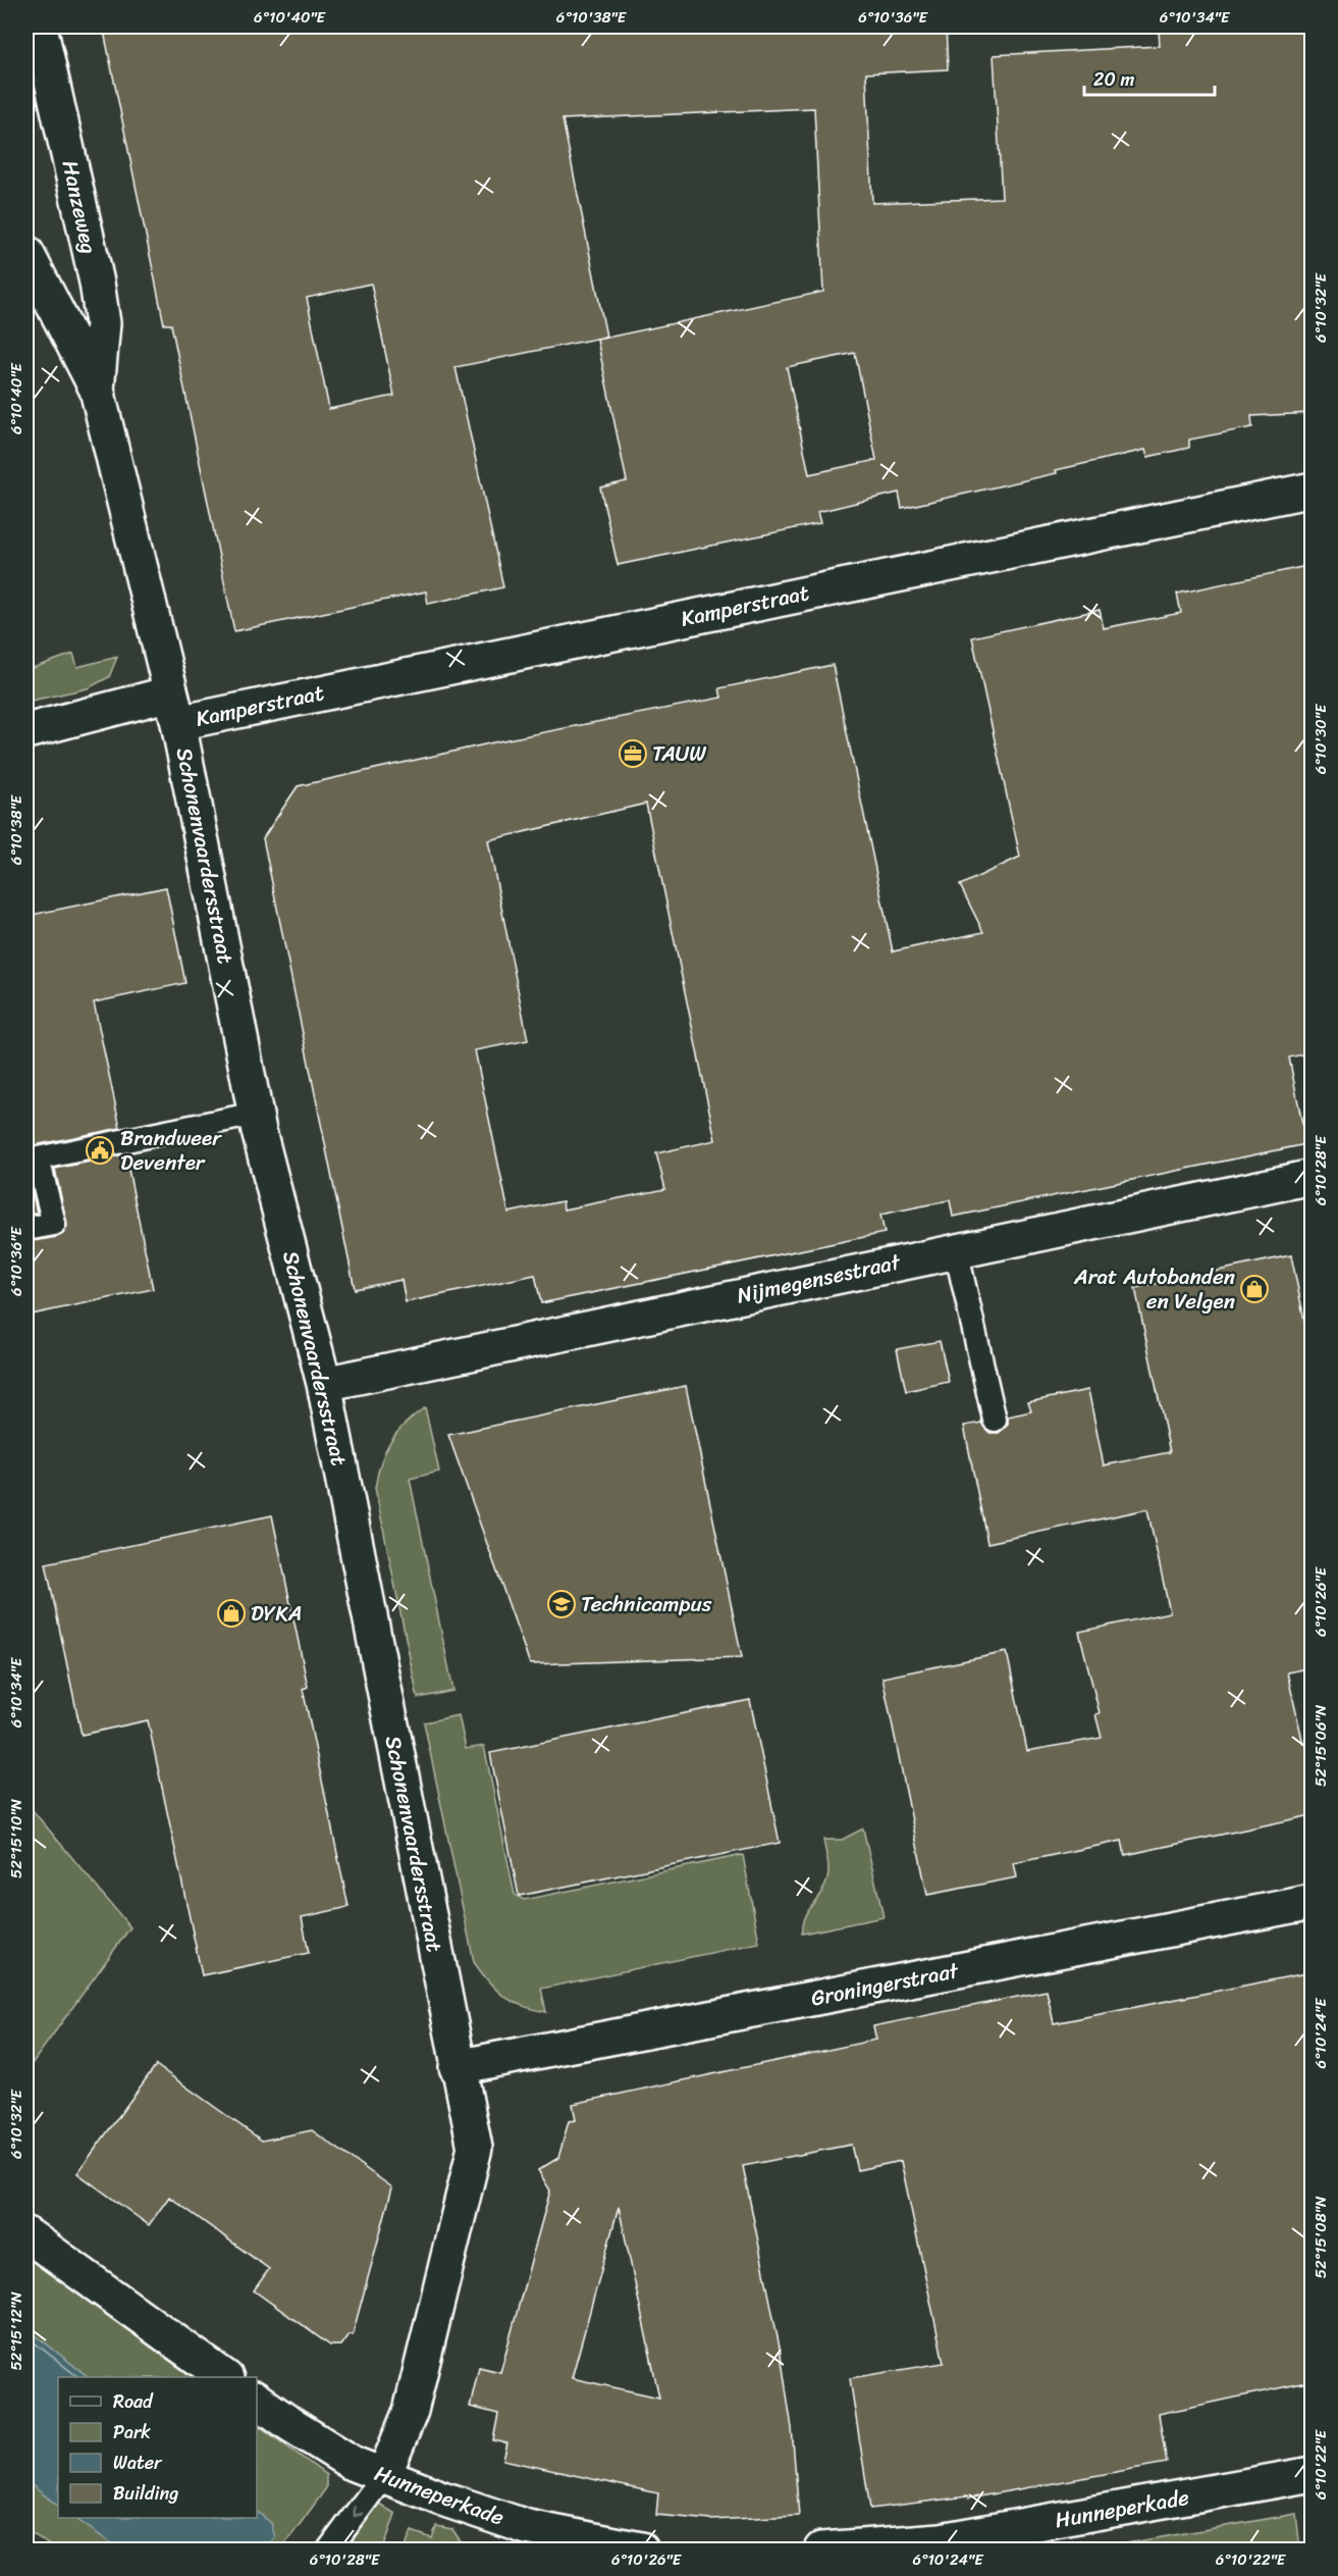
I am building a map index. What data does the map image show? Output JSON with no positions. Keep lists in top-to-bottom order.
{
  "streets": {
    "street": [
      "Hanzeweg",
      "Kamperstraat",
      "Schonenvaardersstraat",
      "Nijmegensestraat",
      "Groningerstraat",
      "Hunneperkade"
    ]
  },
  "crossings": [
    ["Hanzeweg", "Schonenvaardersstraat"],
    ["Kamperstraat", "Schonenvaardersstraat"],
    ["Schonenvaardersstraat", "Nijmegensestraat"],
    ["Schonenvaardersstraat", "Groningerstraat"],
    ["Schonenvaardersstraat", "Hunneperkade"]
  ],
  "places": {
    "office": ["TAUW"],
    "public building": ["Brandweer Deventer"],
    "shop": ["Arat Autobanden en Velgen", "DYKA"],
    "school or university": ["Technicampus"]
  },
  "legend": [
    "Road",
    "Park",
    "Water",
    "Building"
  ],
  "scale_bar": "20 m",
  "coordinates": [
    "6°10'40\"E",
    "6°10'38\"E",
    "6°10'36\"E",
    "6°10'34\"E",
    "6°10'32\"E",
    "6°10'30\"E",
    "6°10'28\"E",
    "6°10'26\"E",
    "52°15'06\"N",
    "52°15'10\"N",
    "6°10'24\"E",
    "52°15'08\"N",
    "52°15'12\"N",
    "6°10'22\"E"
  ]
}
